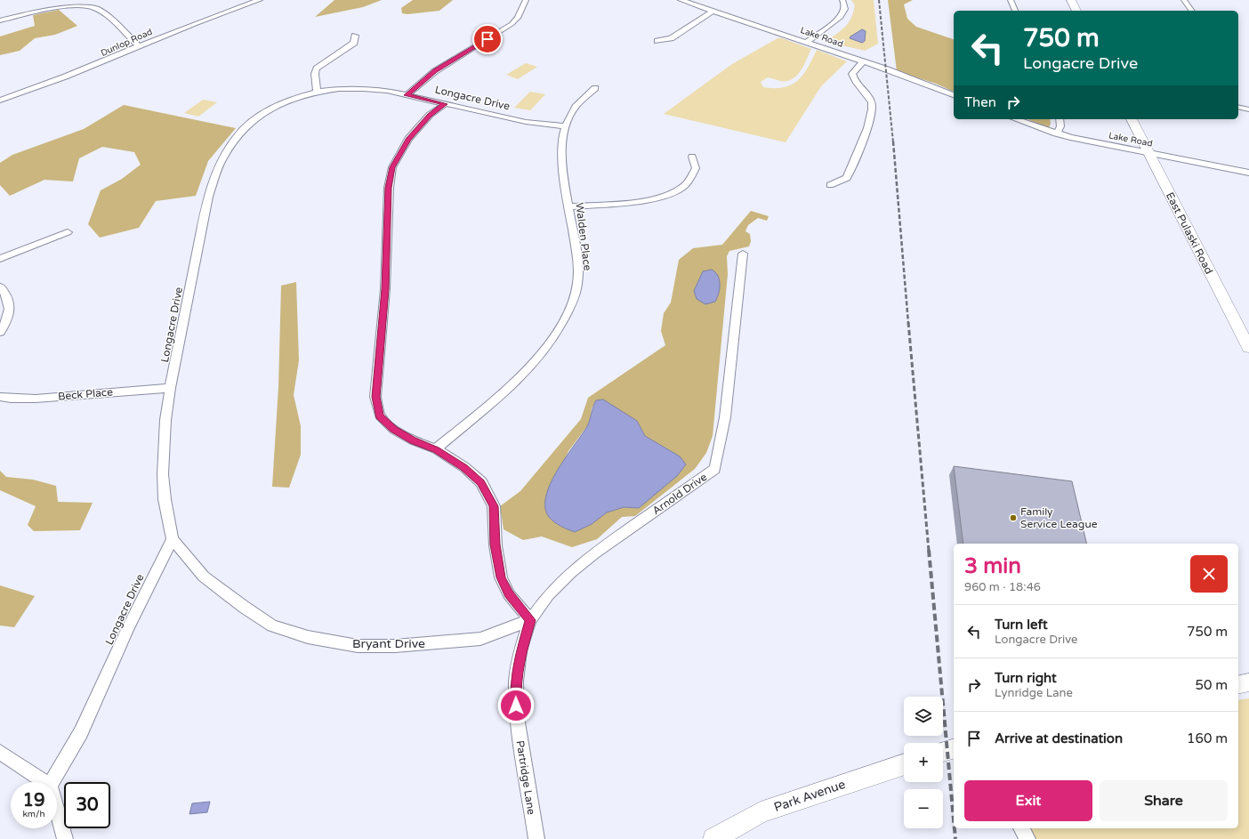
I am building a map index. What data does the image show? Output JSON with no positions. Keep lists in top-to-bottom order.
{
  "streets": {
    "main road": ["East Pulaski Road", "Park Avenue"],
    "street": [
      "Lake Road",
      "Dunlop Road",
      "Longacre Drive",
      "Walden Place",
      "Beck Place",
      "Arnold Drive",
      "Bryant Drive",
      "Partridge Lane"
    ]
  },
  "crossings": [
    ["Lake Road", "East Pulaski Road"],
    ["Longacre Drive", "Walden Place"],
    ["Longacre Drive", "Beck Place"],
    ["Longacre Drive", "Bryant Drive"],
    ["Arnold Drive", "Bryant Drive"],
    ["Arnold Drive", "Partridge Lane"],
    ["Bryant Drive", "Partridge Lane"]
  ],
  "places": ["Family Service League"],
  "page": {
    "turn": ["750 m", "Longacre Drive"],
    "then": "Then",
    "heading": ["3 min", "960 m · 18:46"],
    "list": [
      {
        "name": "Turn left",
        "note": "Longacre Drive",
        "value": "750 m"
      },
      {
        "name": "Turn right",
        "note": "Lynridge Lane",
        "value": "50 m"
      },
      {
        "name": "Arrive at destination",
        "value": "160 m"
      }
    ],
    "map_buttons": ["+", "−"],
    "buttons": ["Exit", "Share"],
    "speed": "19 km/h",
    "limit": "30"
  }
}
